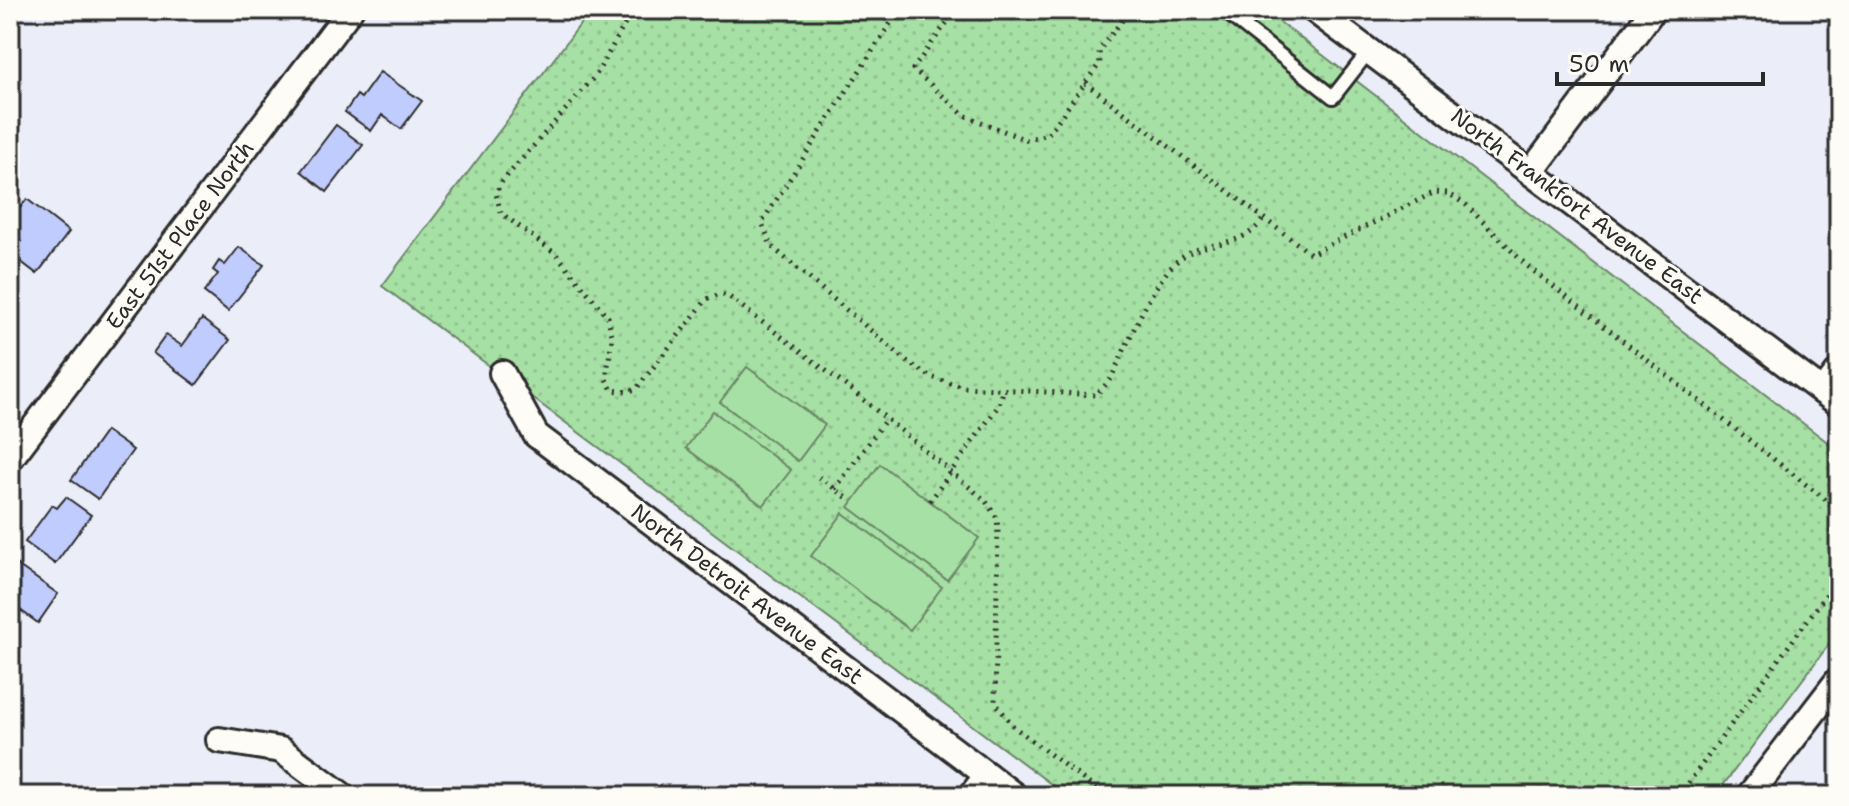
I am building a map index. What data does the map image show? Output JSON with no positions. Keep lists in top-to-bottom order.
{
  "streets": {
    "street": ["North Frankfort Avenue East", "East 51st Place North", "North Detroit Avenue East"]
  },
  "scale_bar": "50 m"
}
